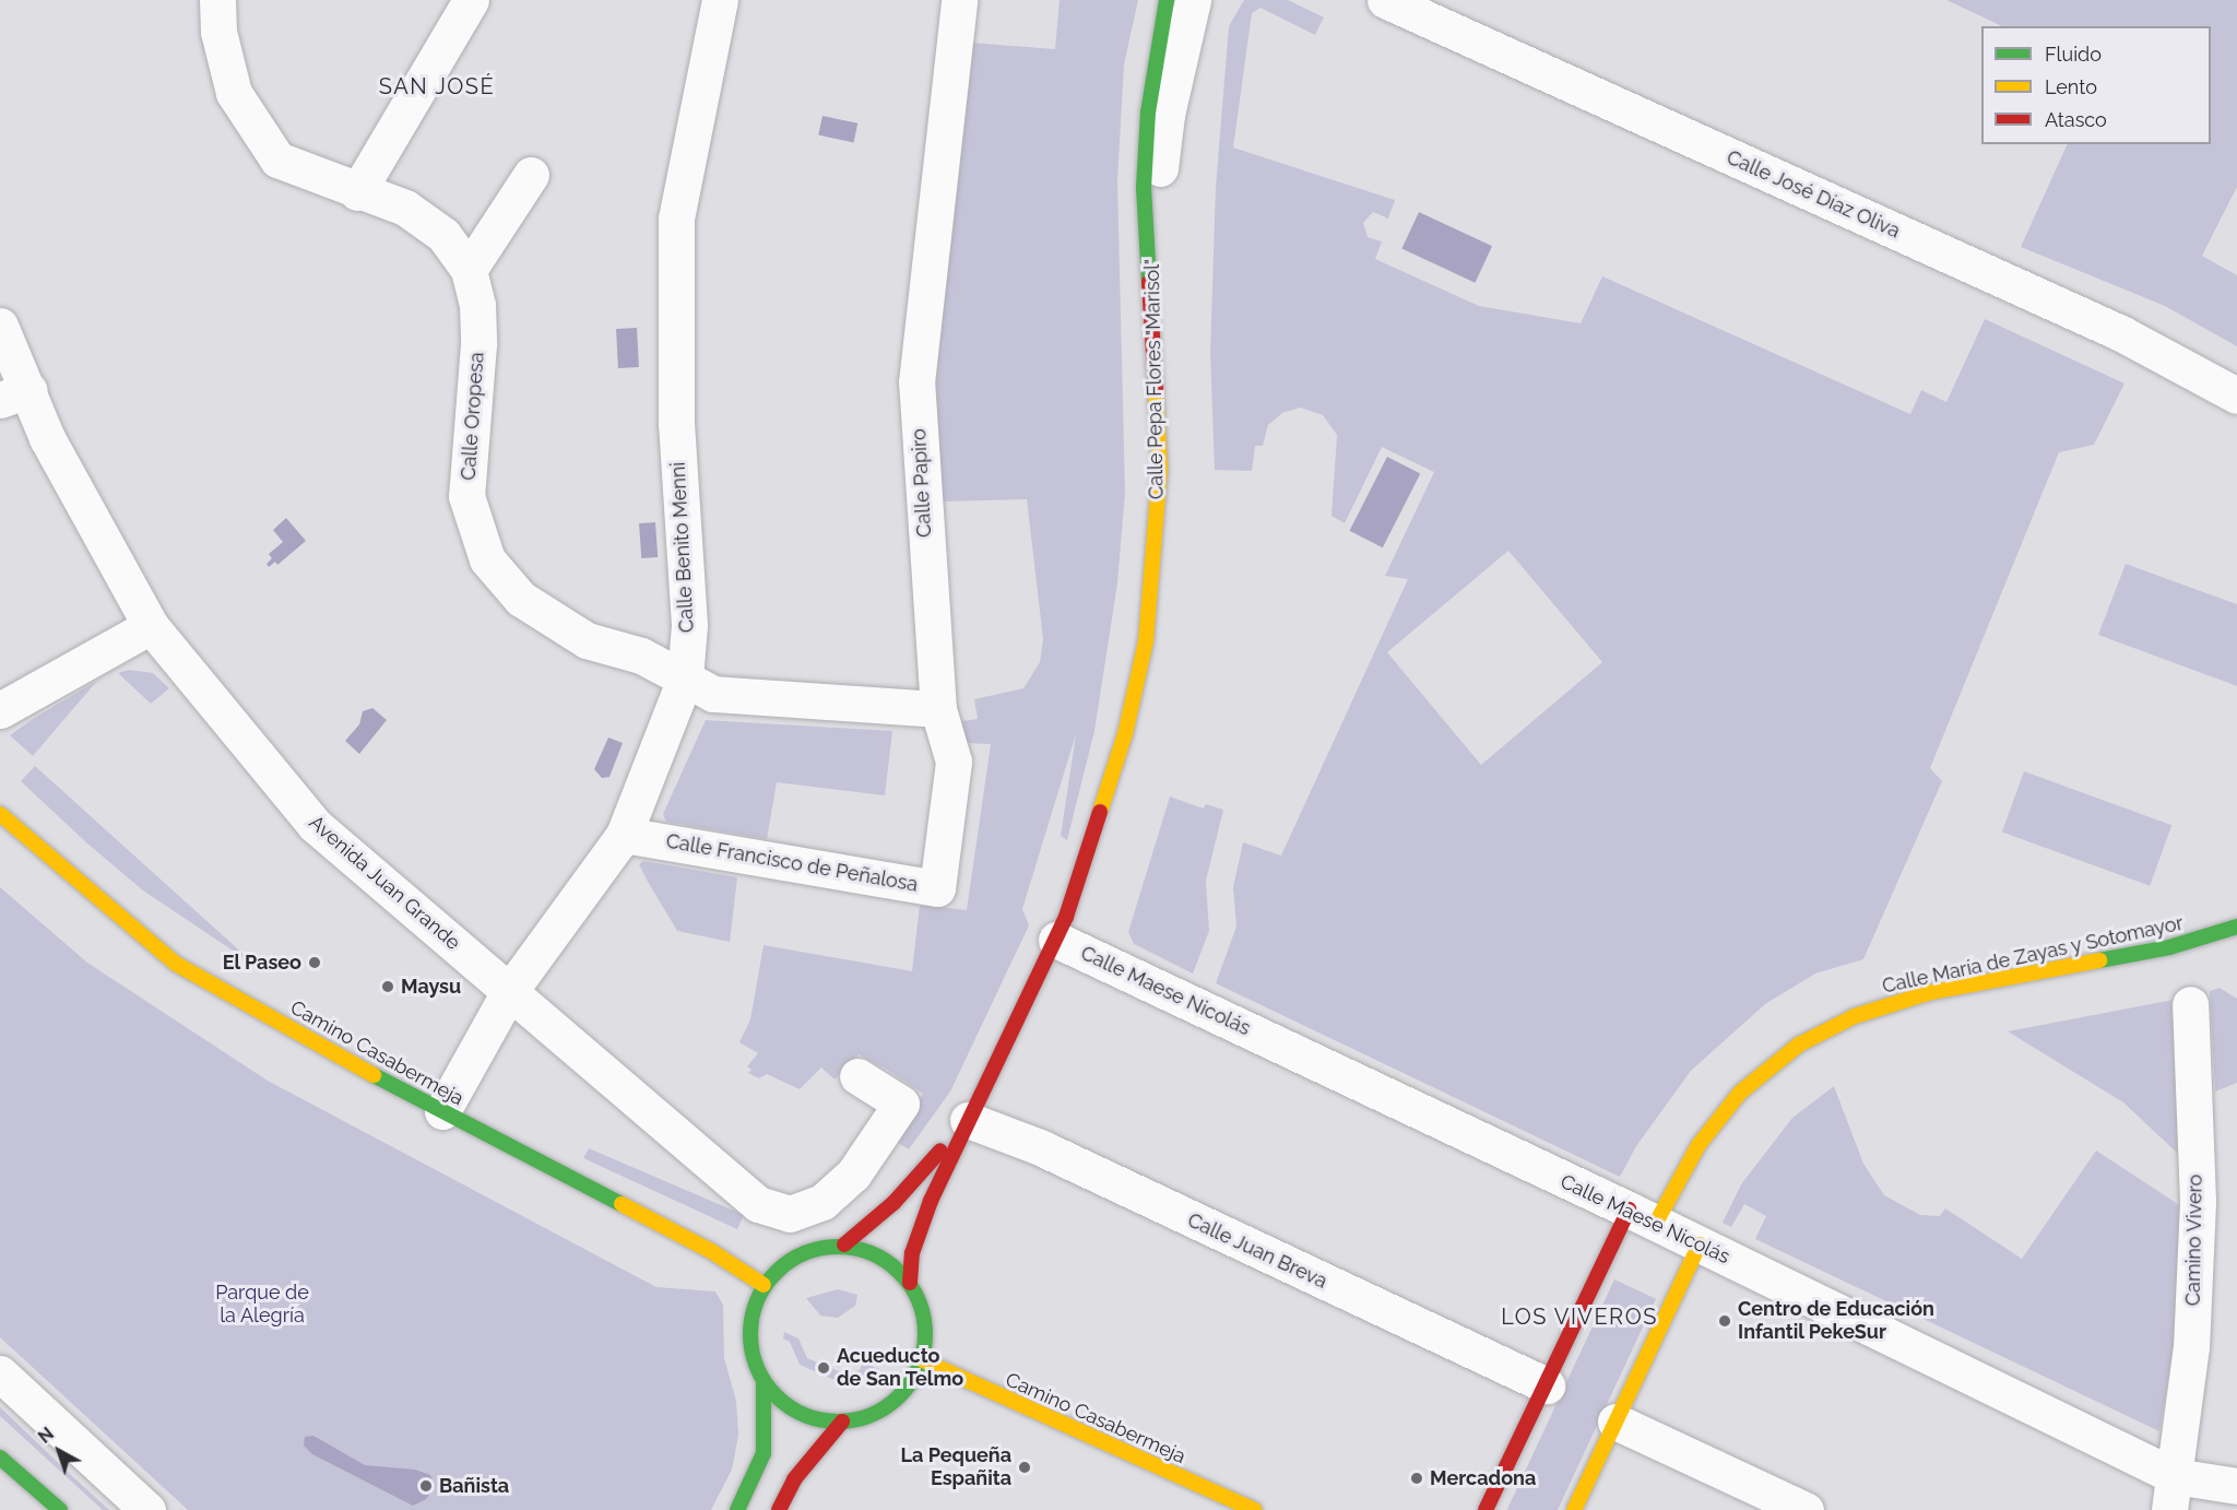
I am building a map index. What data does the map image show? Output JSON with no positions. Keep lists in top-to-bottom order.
{
  "streets": {
    "main road": ["Calle Pepa Flores \"Marisol\"", "Calle María de Zayas y Sotomayor", "Camino Casabermeja"],
    "street": [
      "Calle José Díaz Oliva",
      "Calle Oropesa",
      "Calle Papiro",
      "Calle Benito Menni",
      "Calle Francisco de Peñalosa",
      "Avenida Juan Grande",
      "Calle Maese Nicolás",
      "Camino Vivero",
      "Calle Juan Breva"
    ]
  },
  "crossings": [
    ["Calle Pepa Flores \"Marisol\"", "Calle Maese Nicolás"],
    ["Calle Pepa Flores \"Marisol\"", "Camino Casabermeja"],
    ["Calle Pepa Flores \"Marisol\"", "Calle Juan Breva"],
    ["Calle Oropesa", "Calle Benito Menni"],
    ["Calle Papiro", "Calle Francisco de Peñalosa"],
    ["Calle Benito Menni", "Calle Francisco de Peñalosa"],
    ["Calle Benito Menni", "Avenida Juan Grande"],
    ["Calle Benito Menni", "Camino Casabermeja"],
    ["Calle María de Zayas y Sotomayor", "Calle Maese Nicolás"],
    ["Calle María de Zayas y Sotomayor", "Calle Juan Breva"],
    ["Calle Maese Nicolás", "Camino Vivero"]
  ],
  "districts": ["SAN JOSÉ", "LOS VIVEROS"],
  "parks": ["Parque de la Alegría"],
  "places": [
    "El Paseo",
    "Maysu",
    "Centro de Educación Infantil PekeSur",
    "Acueducto de San Telmo",
    "La Pequeña Españita",
    "Mercadona",
    "Bañista"
  ],
  "legend": ["Fluido", "Lento", "Atasco"],
  "north": "top left"
}
